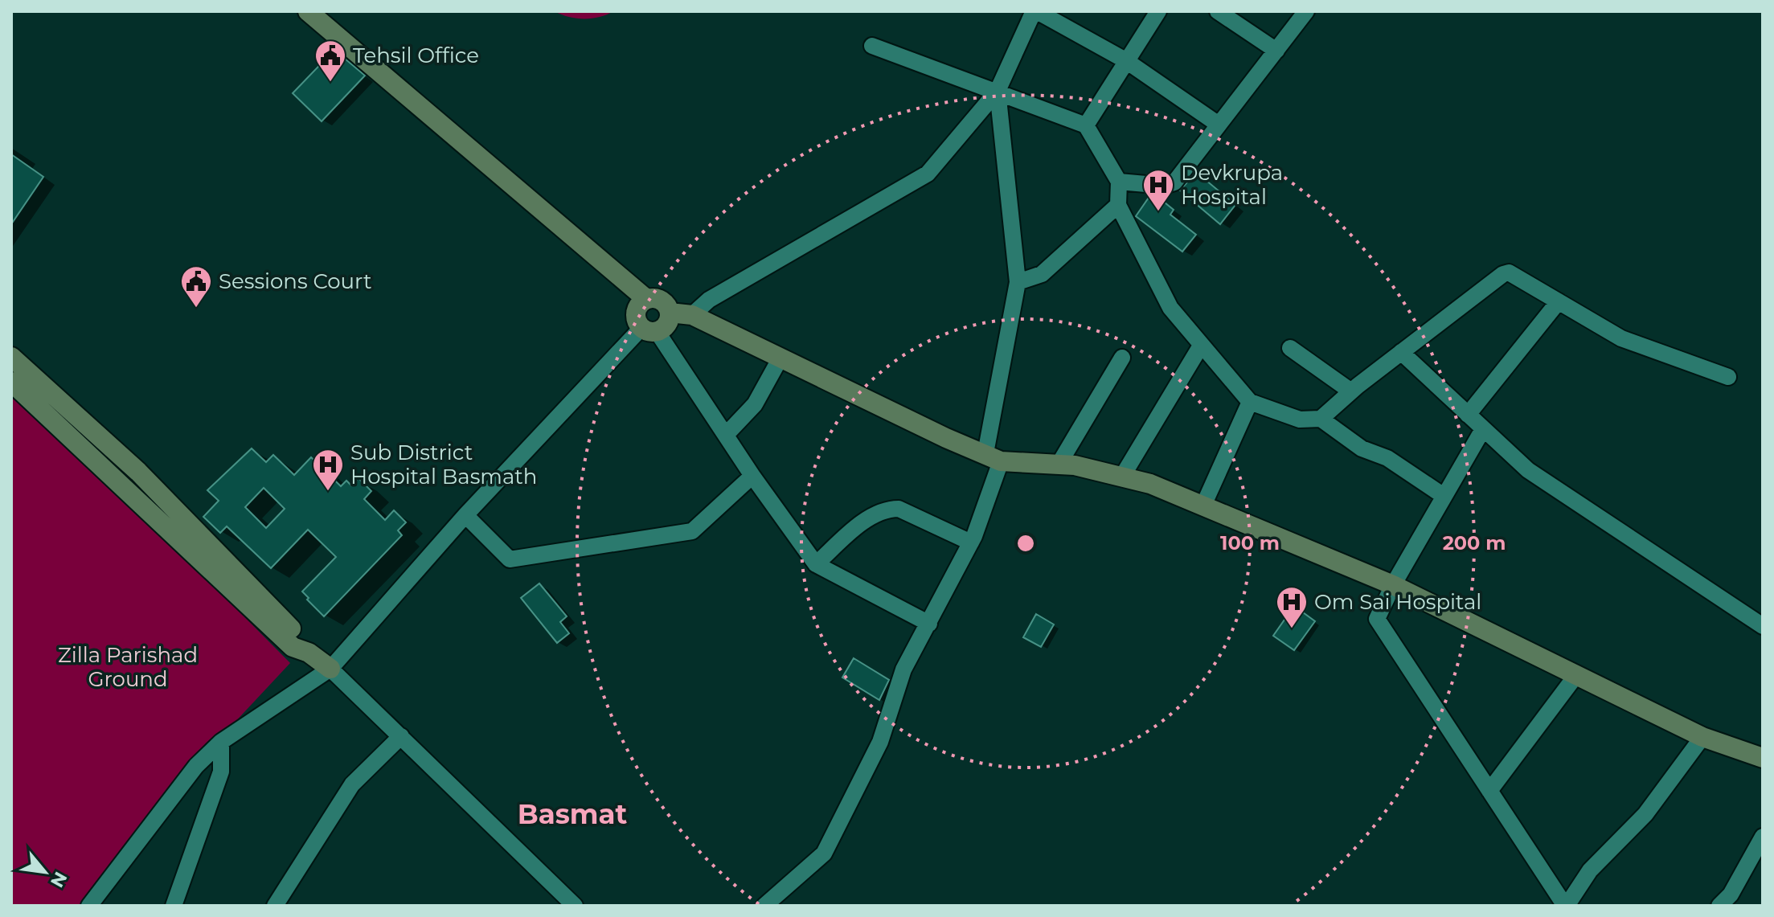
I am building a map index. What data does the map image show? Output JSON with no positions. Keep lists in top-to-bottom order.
{
  "districts": ["Basmat"],
  "parks": ["Zilla Parishad Ground"],
  "places": {
    "public building": ["Tehsil Office", "Sessions Court"],
    "hospital": ["Devkrupa Hospital", "Sub District Hospital Basmath", "Om Sai Hospital"]
  },
  "north": "bottom right",
  "rings": ["100 m", "200 m"]
}
